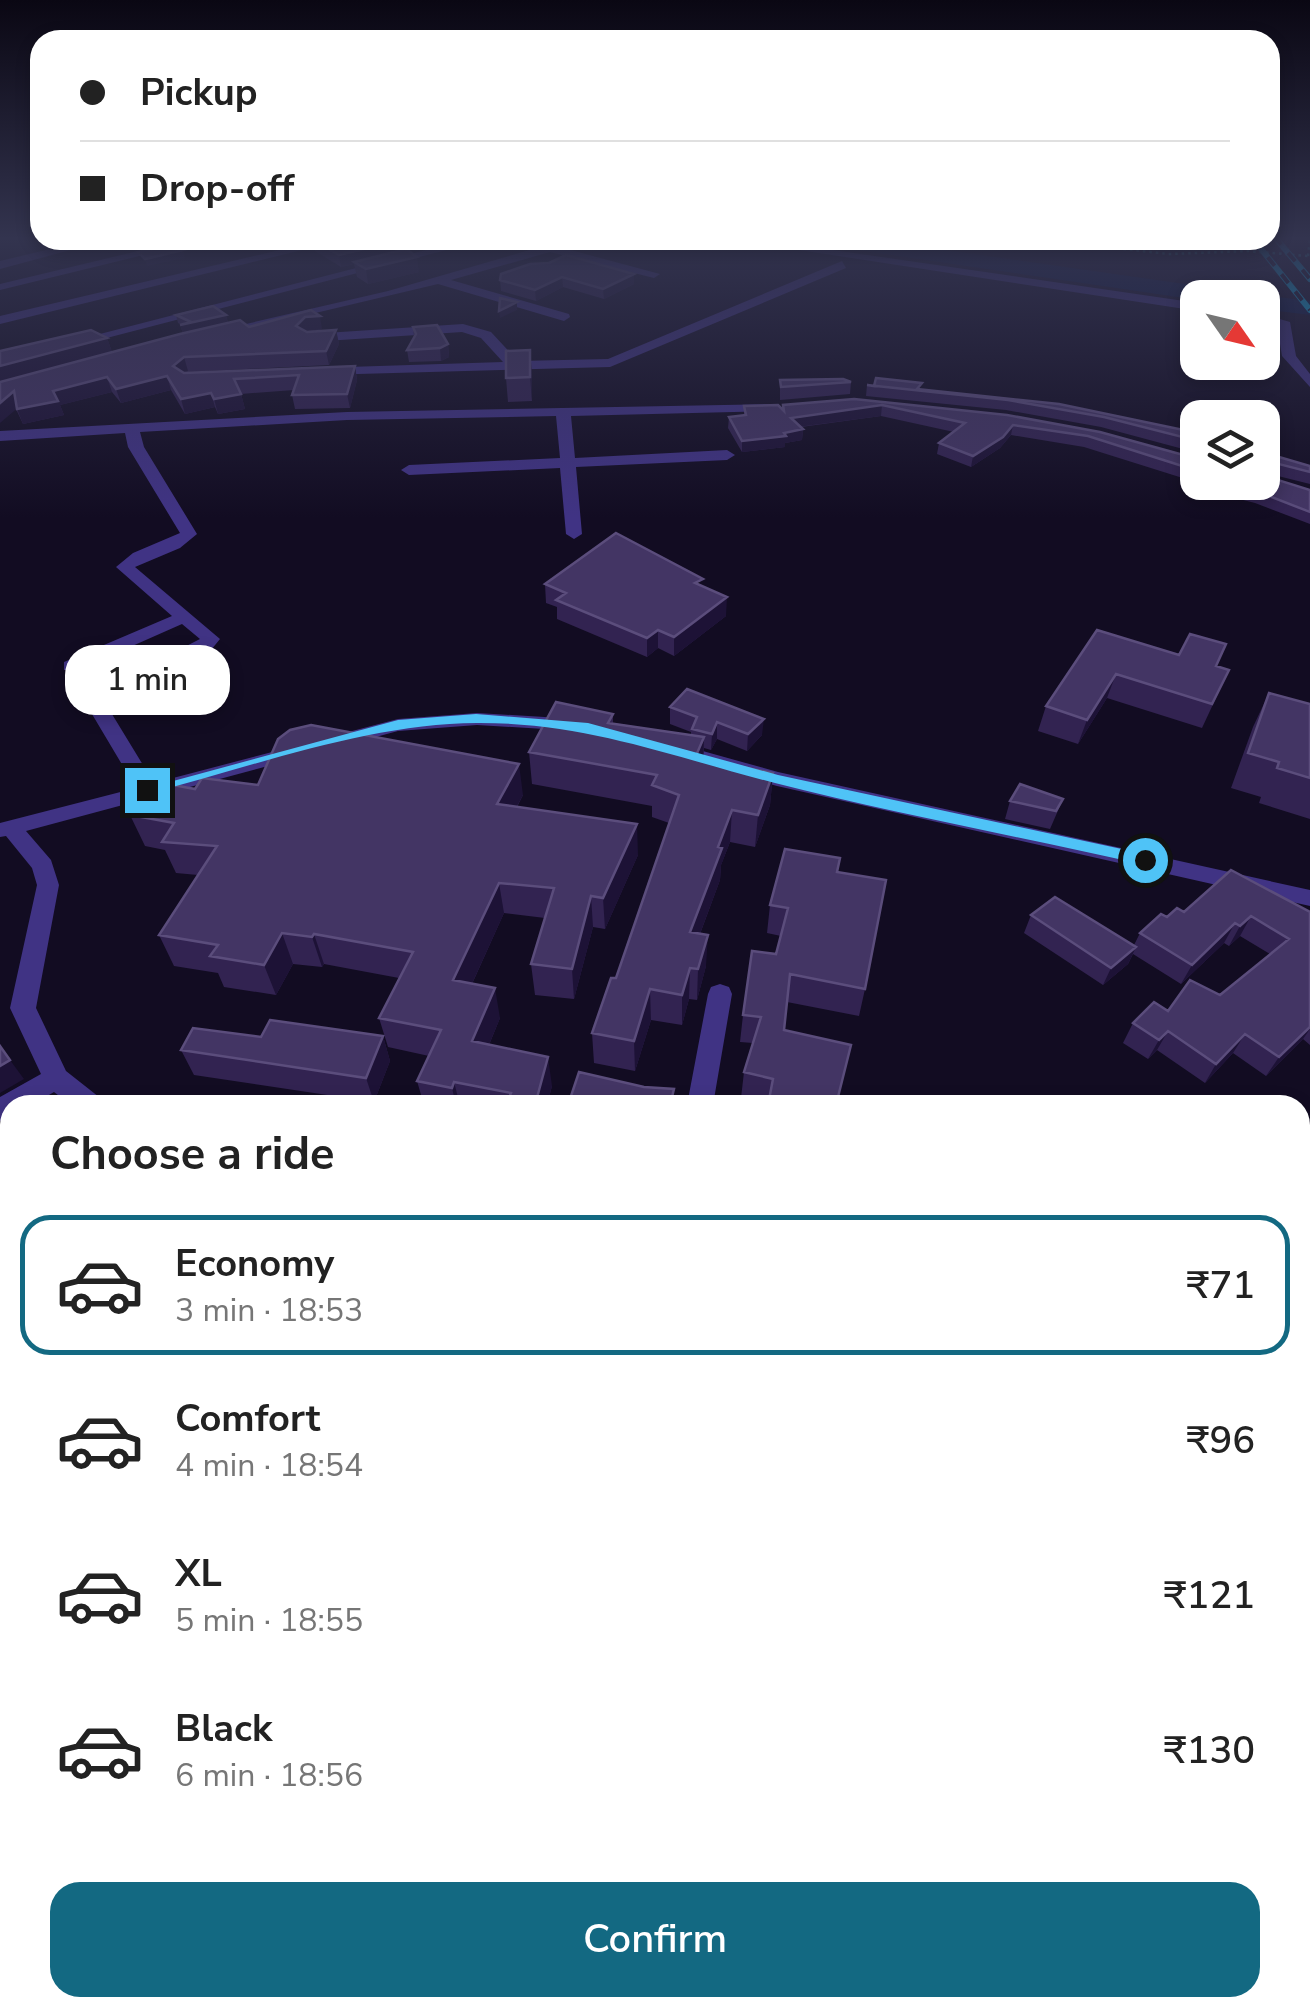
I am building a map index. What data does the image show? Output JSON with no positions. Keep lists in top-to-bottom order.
{
  "north": "bottom right",
  "page": {
    "banner": ["Pickup", "Drop-off"],
    "bubble": "1 min",
    "heading": "Choose a ride",
    "list": [
      {
        "name": "Economy",
        "note": "3 min · 18:53",
        "value": "₹71"
      },
      {
        "name": "Comfort",
        "note": "4 min · 18:54",
        "value": "₹96"
      },
      {
        "name": "XL",
        "note": "5 min · 18:55",
        "value": "₹121"
      },
      {
        "name": "Black",
        "note": "6 min · 18:56",
        "value": "₹130"
      }
    ],
    "buttons": "Confirm"
  }
}
